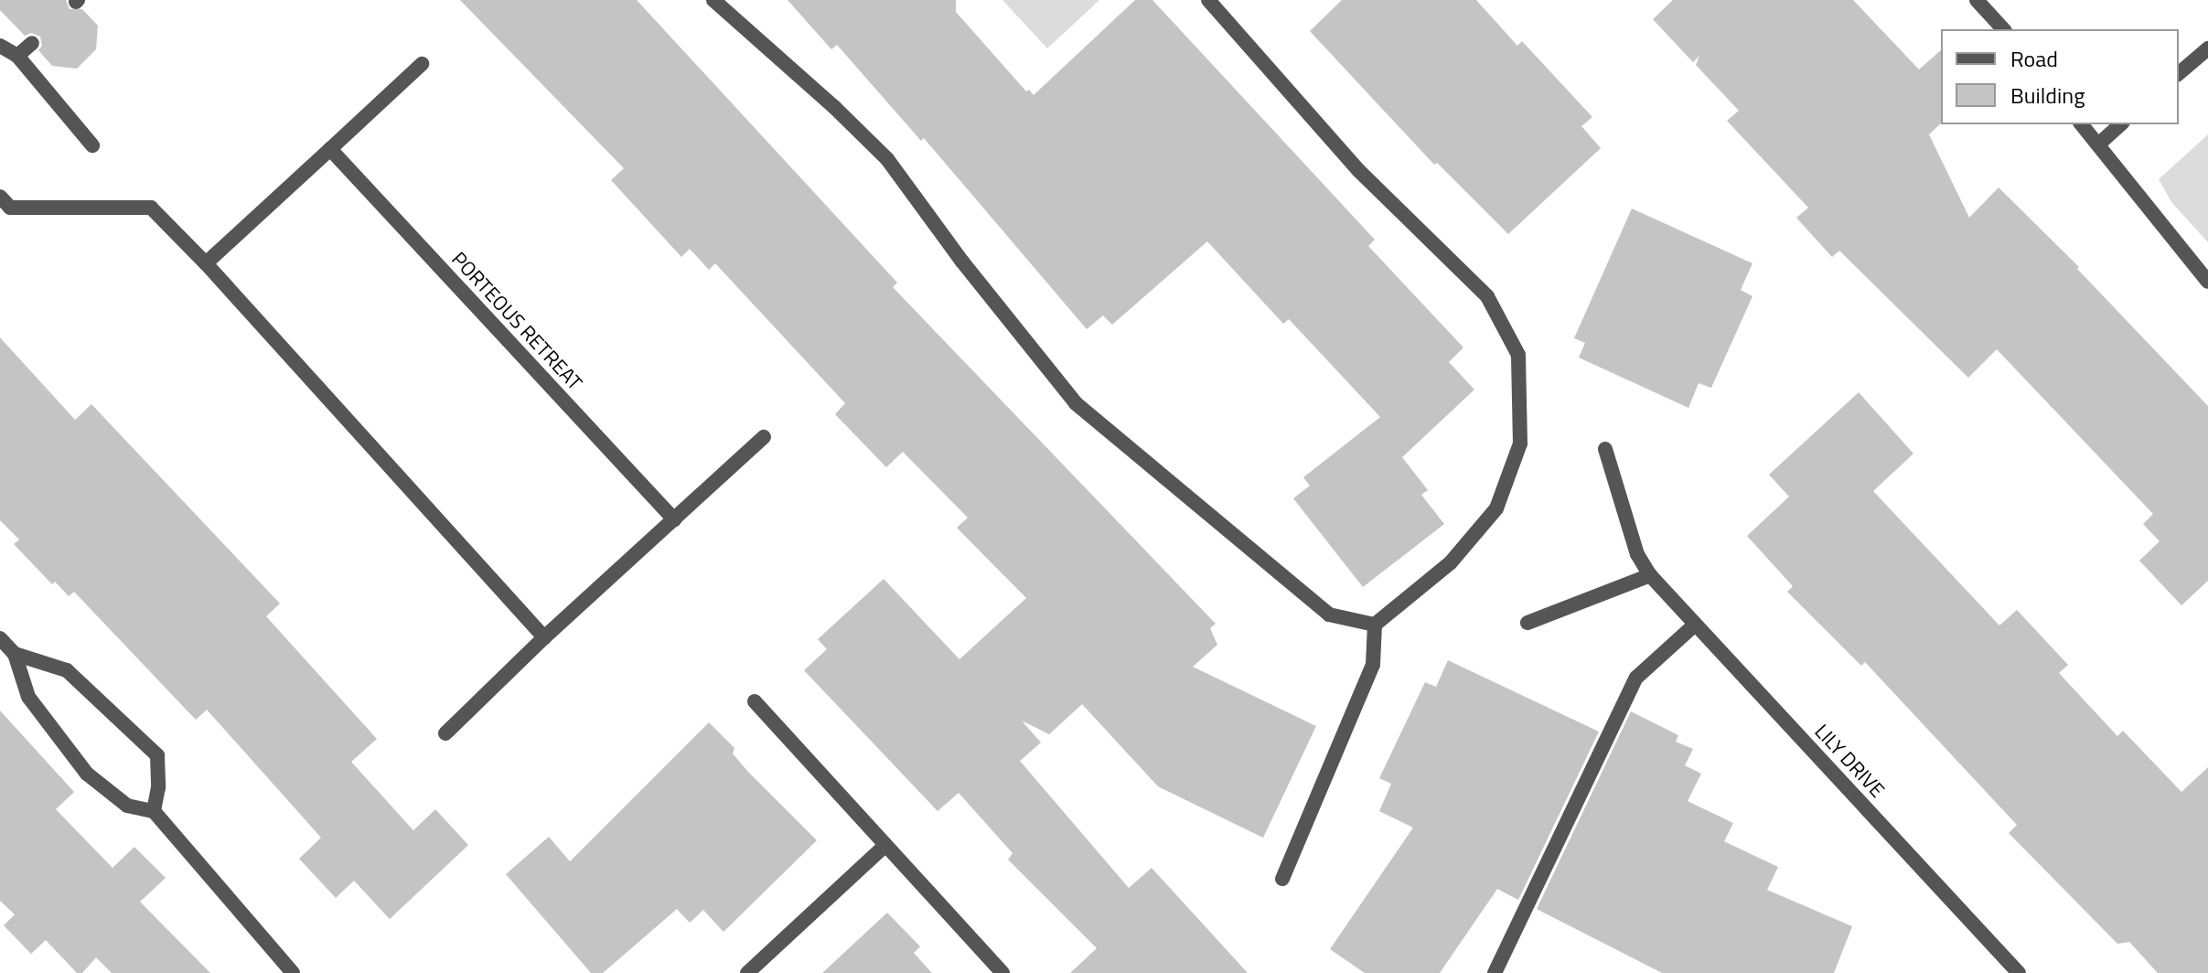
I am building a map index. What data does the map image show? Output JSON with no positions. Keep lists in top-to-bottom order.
{
  "streets": {
    "street": ["PORTEOUS RETREAT", "LILY DRIVE"]
  },
  "legend": ["Road", "Building"]
}
